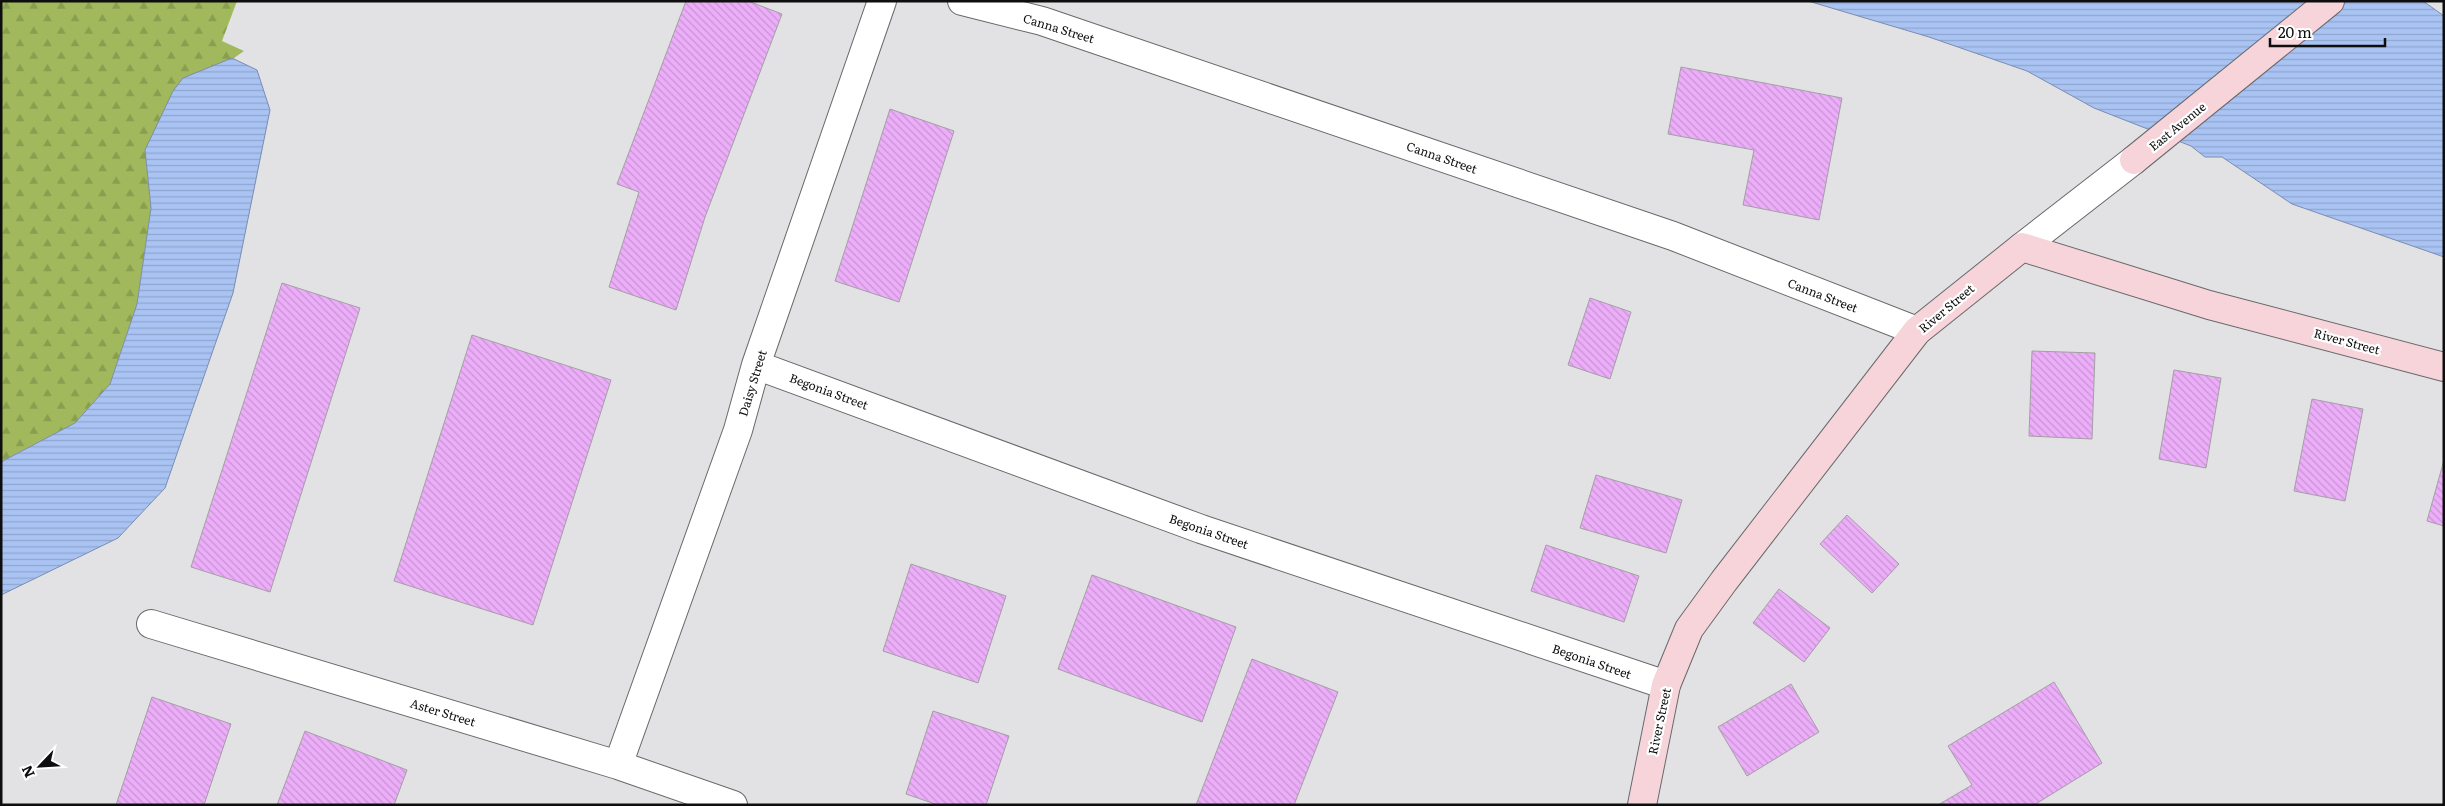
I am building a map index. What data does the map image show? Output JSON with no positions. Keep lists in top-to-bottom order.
{
  "streets": {
    "main road": ["East Avenue", "River Street"],
    "street": [
      "Canna Street",
      "Daisy Street",
      "Begonia Street",
      "Aster Street"
    ]
  },
  "crossings": [
    ["Canna Street", "River Street"],
    ["East Avenue", "River Street"],
    ["River Street", "Begonia Street"],
    ["Daisy Street", "Begonia Street"],
    ["Daisy Street", "Aster Street"]
  ],
  "scale_bar": "20 m",
  "north": "bottom left"
}
